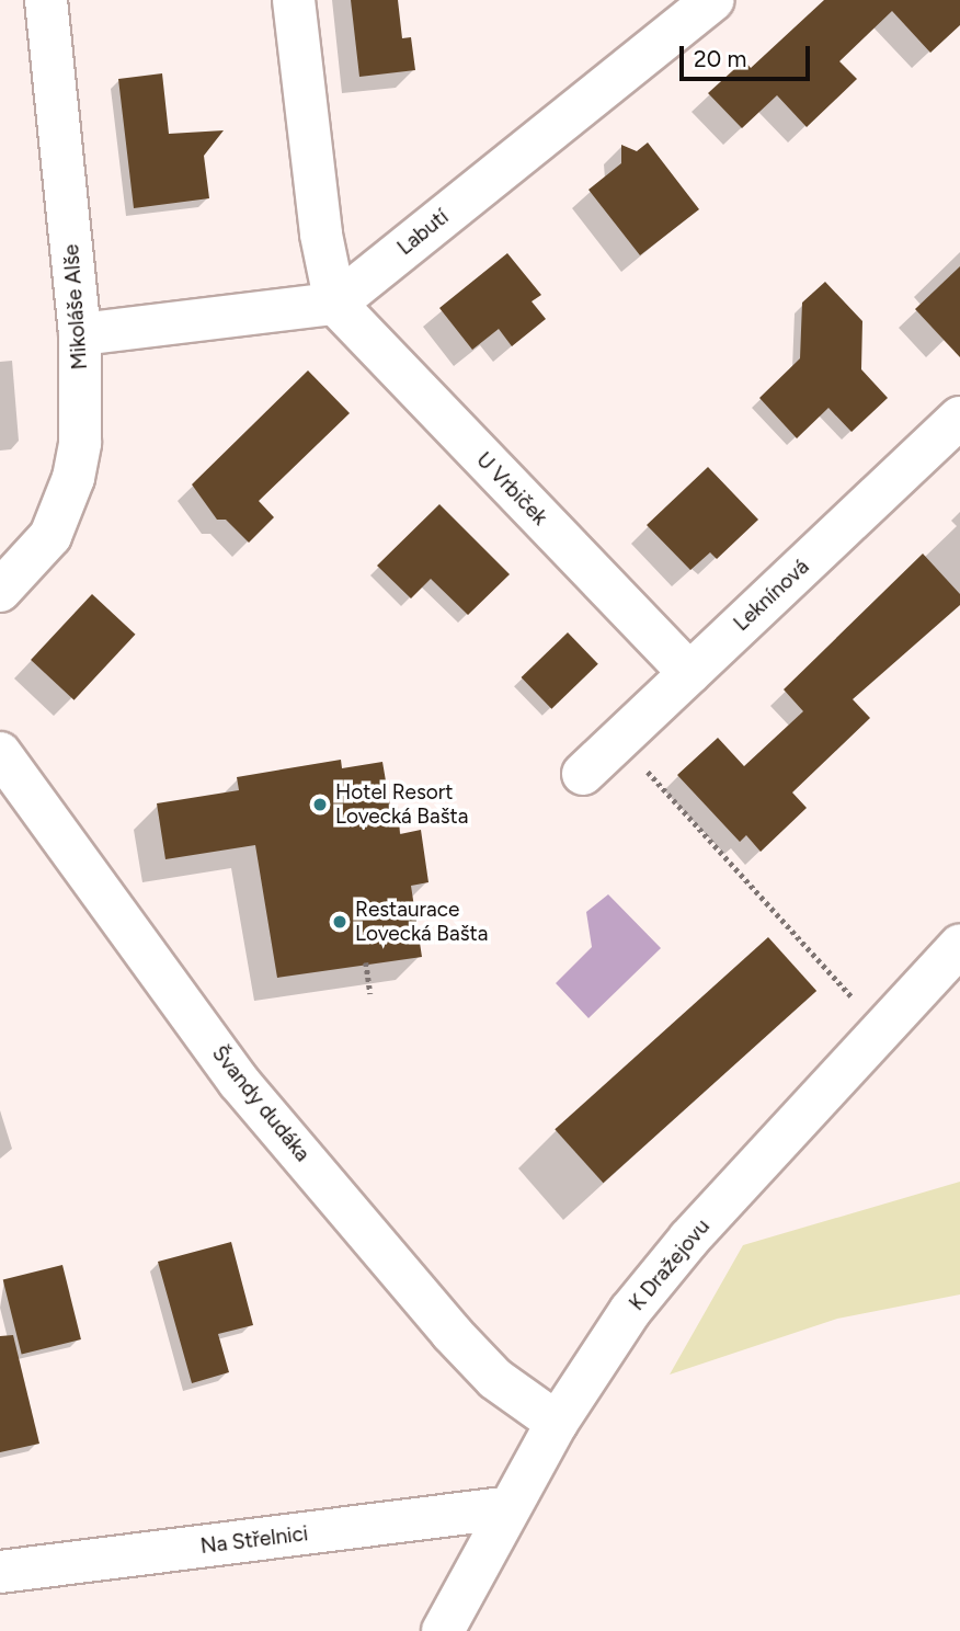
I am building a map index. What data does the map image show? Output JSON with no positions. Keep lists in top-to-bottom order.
{
  "streets": {
    "street": [
      "Labutí",
      "Mikoláše Alše",
      "U Vrbiček",
      "Leknínová",
      "Švandy dudáka",
      "K Dražejovu",
      "Na Střelnici"
    ]
  },
  "crossings": [
    ["Labutí", "U Vrbiček"],
    ["U Vrbiček", "Leknínová"],
    ["Švandy dudáka", "K Dražejovu"],
    ["K Dražejovu", "Na Střelnici"]
  ],
  "places": ["Hotel Resort Lovecká Bašta", "Restaurace Lovecká Bašta"],
  "scale_bar": "20 m"
}
